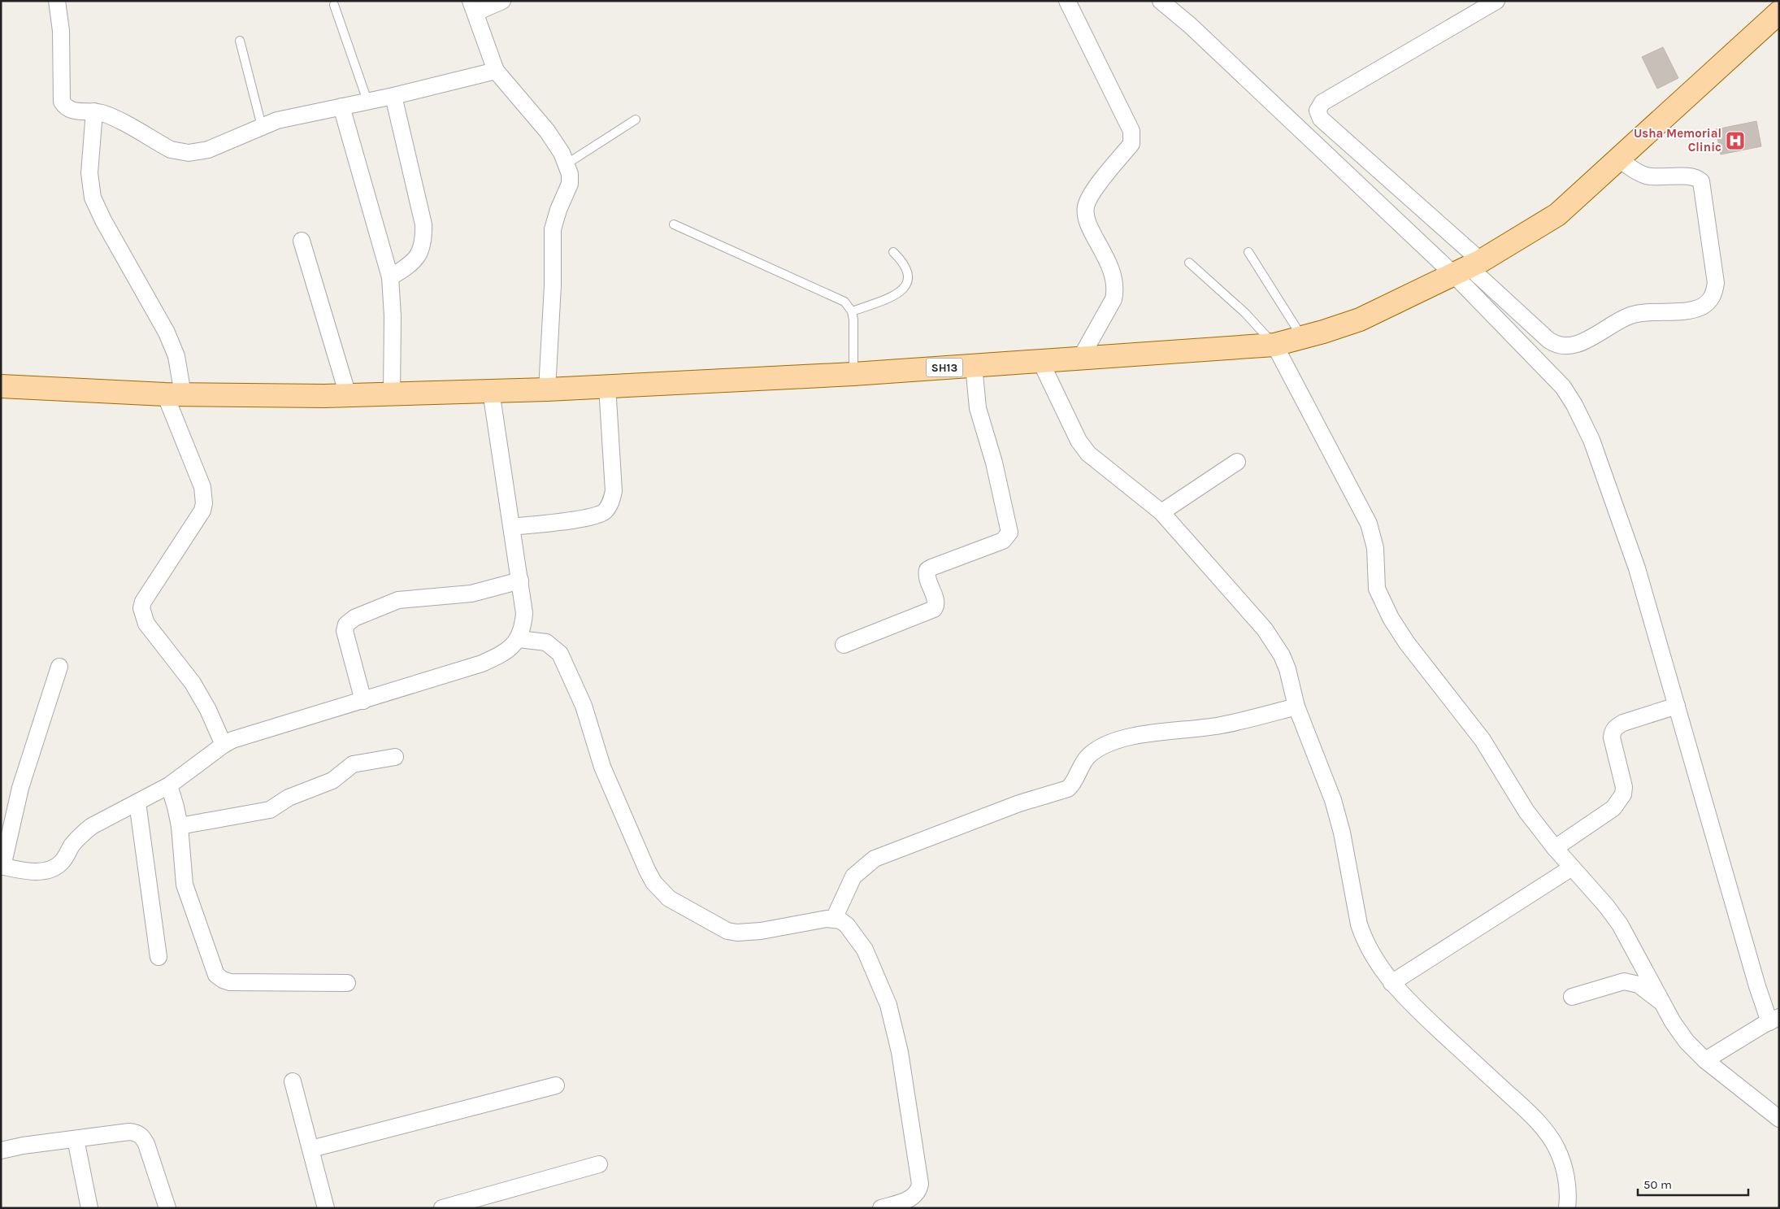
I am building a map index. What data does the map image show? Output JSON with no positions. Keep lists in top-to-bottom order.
{
  "streets": {
    "main road": ["SH13"]
  },
  "places": {
    "hospital": ["Usha Memorial Clinic"]
  },
  "scale_bar": "50 m"
}
